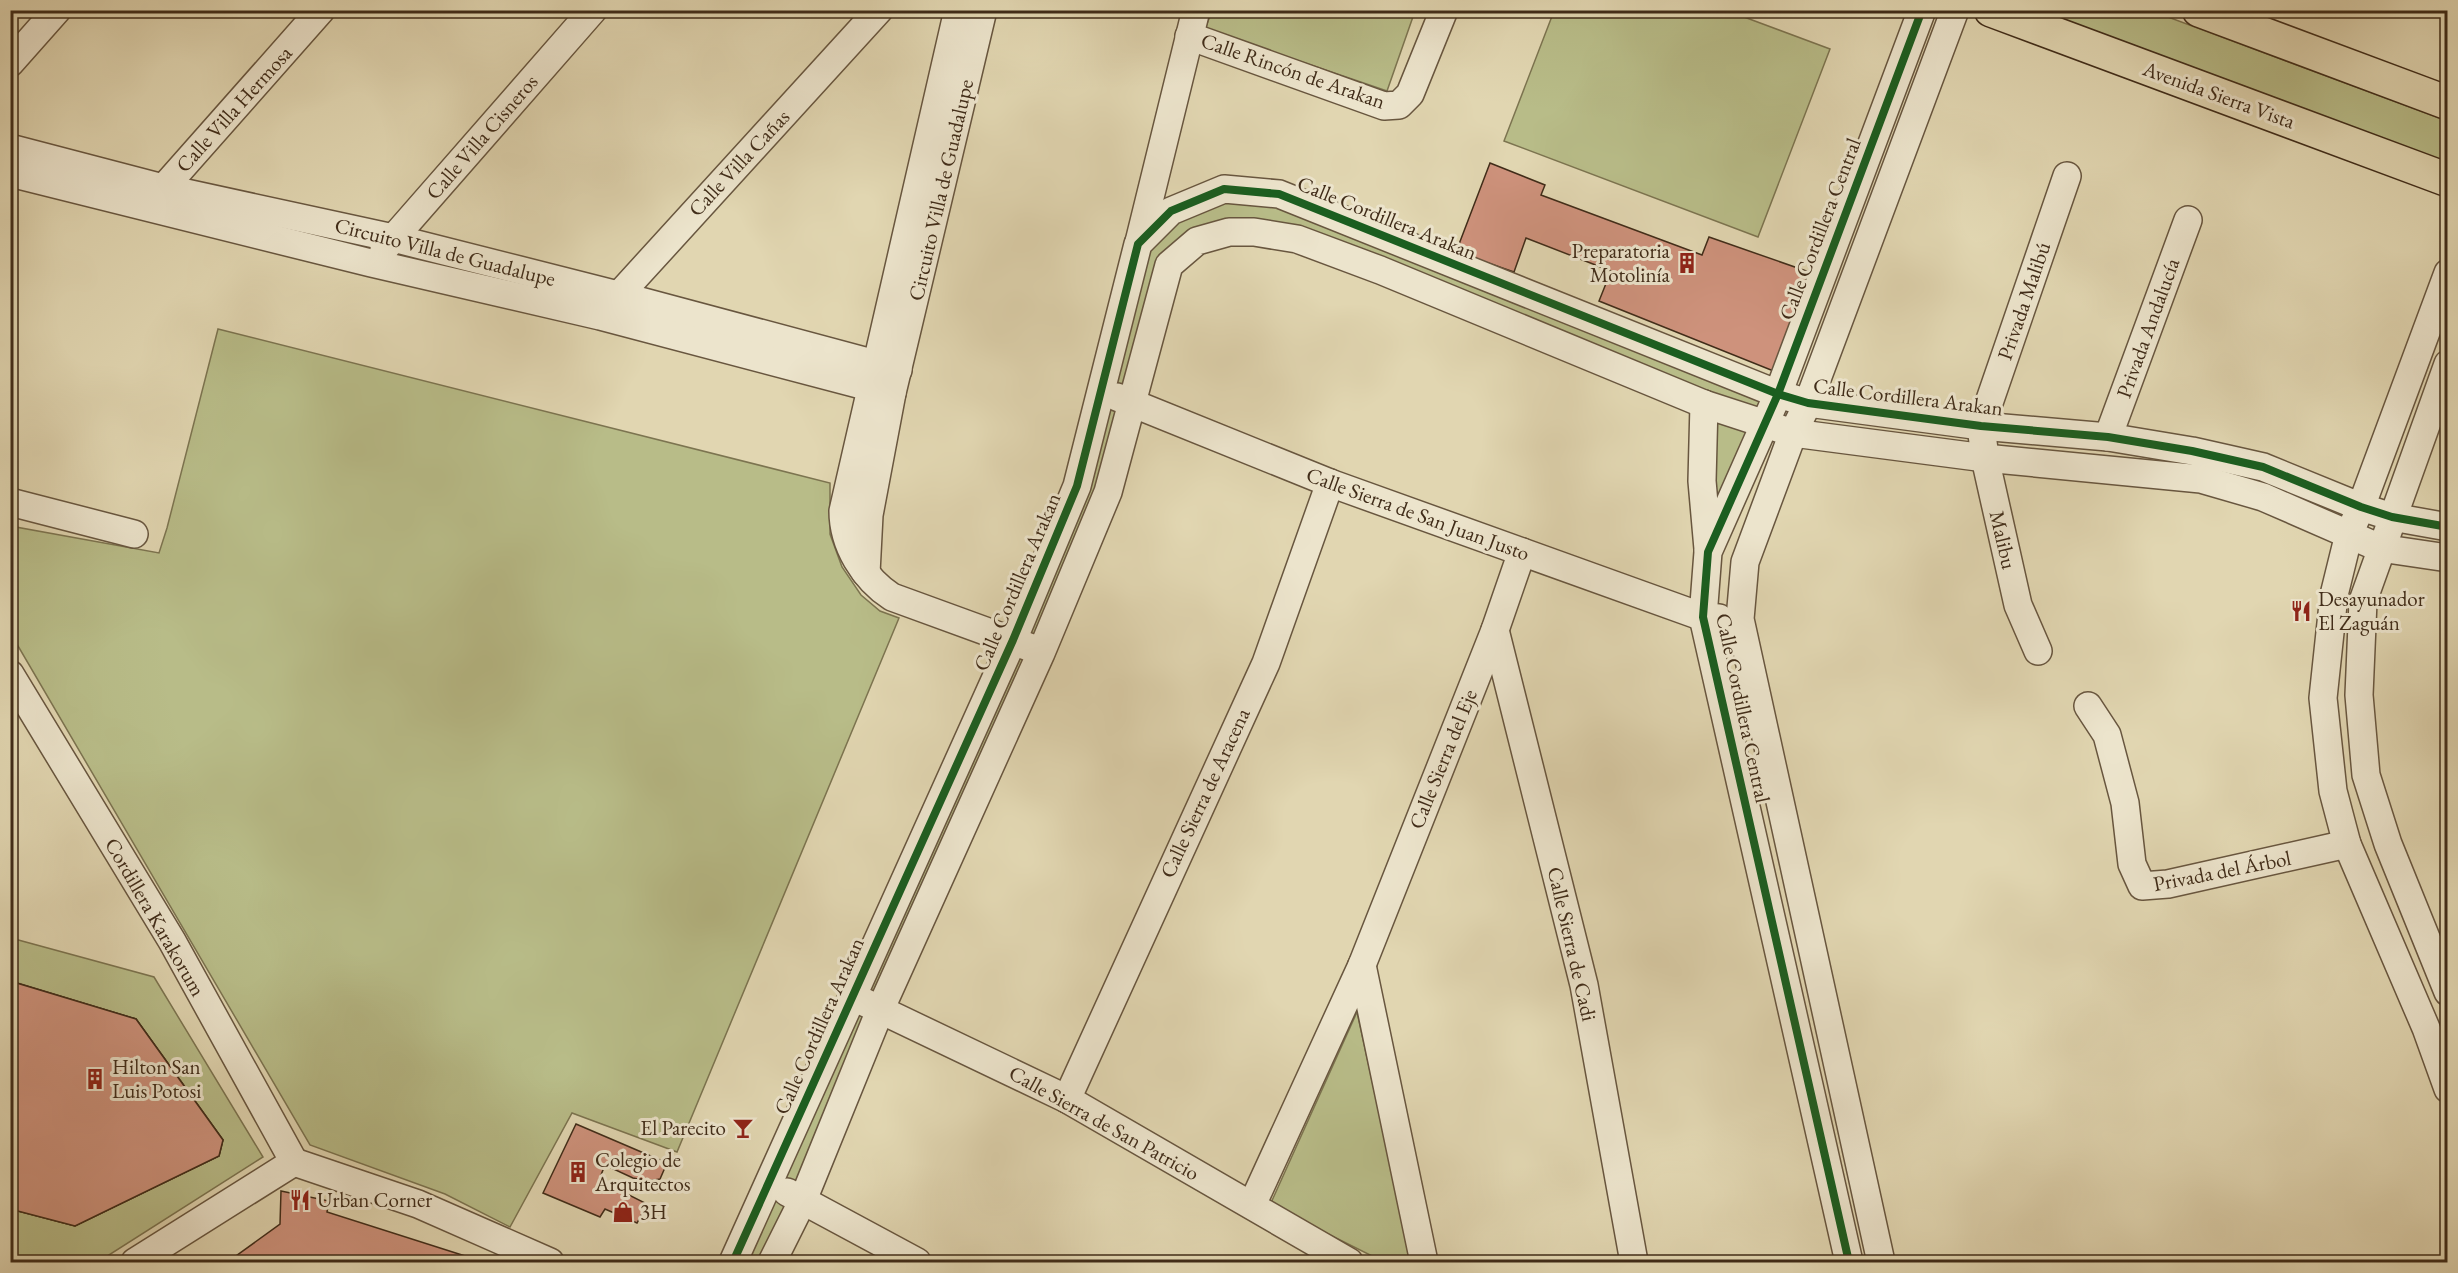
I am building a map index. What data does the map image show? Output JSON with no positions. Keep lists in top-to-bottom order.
{
  "streets": {
    "main road": ["Avenida Sierra Vista"],
    "street": [
      "Calle Rincón de Arakan",
      "Calle Villa Hermosa",
      "Calle Villa Cisneros",
      "Calle Villa Cañas",
      "Circuito Villa de Guadalupe",
      "Calle Cordillera Arakan",
      "Calle Cordillera Central",
      "Privada Malibú",
      "Privada Andalucía",
      "Calle Sierra de San Juan Justo",
      "Malibu",
      "Calle Sierra del Eje",
      "Calle Sierra de Aracena",
      "Privada del Árbol",
      "Cordillera Karakorum",
      "Calle Sierra de Cadi",
      "Calle Sierra de San Patricio"
    ]
  },
  "crossings": [
    ["Calle Rincón de Arakan", "Calle Cordillera Arakan"],
    ["Calle Villa Hermosa", "Circuito Villa de Guadalupe"],
    ["Calle Villa Cisneros", "Circuito Villa de Guadalupe"],
    ["Calle Villa Cañas", "Circuito Villa de Guadalupe"],
    ["Circuito Villa de Guadalupe", "Calle Cordillera Arakan"],
    ["Calle Cordillera Arakan", "Calle Cordillera Central"],
    ["Calle Cordillera Arakan", "Privada Malibú"],
    ["Calle Cordillera Arakan", "Privada Andalucía"],
    ["Calle Cordillera Arakan", "Calle Sierra de San Juan Justo"],
    ["Calle Cordillera Arakan", "Malibu"],
    ["Calle Cordillera Arakan", "Calle Sierra de San Patricio"],
    ["Calle Cordillera Central", "Calle Sierra de San Juan Justo"],
    ["Privada Malibú", "Malibu"],
    ["Calle Sierra de San Juan Justo", "Calle Sierra del Eje"],
    ["Calle Sierra de San Juan Justo", "Calle Sierra de Aracena"],
    ["Calle Sierra del Eje", "Calle Sierra de Cadi"],
    ["Calle Sierra del Eje", "Calle Sierra de San Patricio"],
    ["Calle Sierra de Aracena", "Calle Sierra de San Patricio"]
  ],
  "places": {
    "building": ["Preparatoria Motolinía", "Hilton San Luis Potosi", "Colegio de Arquitectos"],
    "restaurant": ["Desayunador El Zaguán", "Urban Corner"],
    "bar": ["El Parecito"],
    "shop": ["3H"]
  }
}
